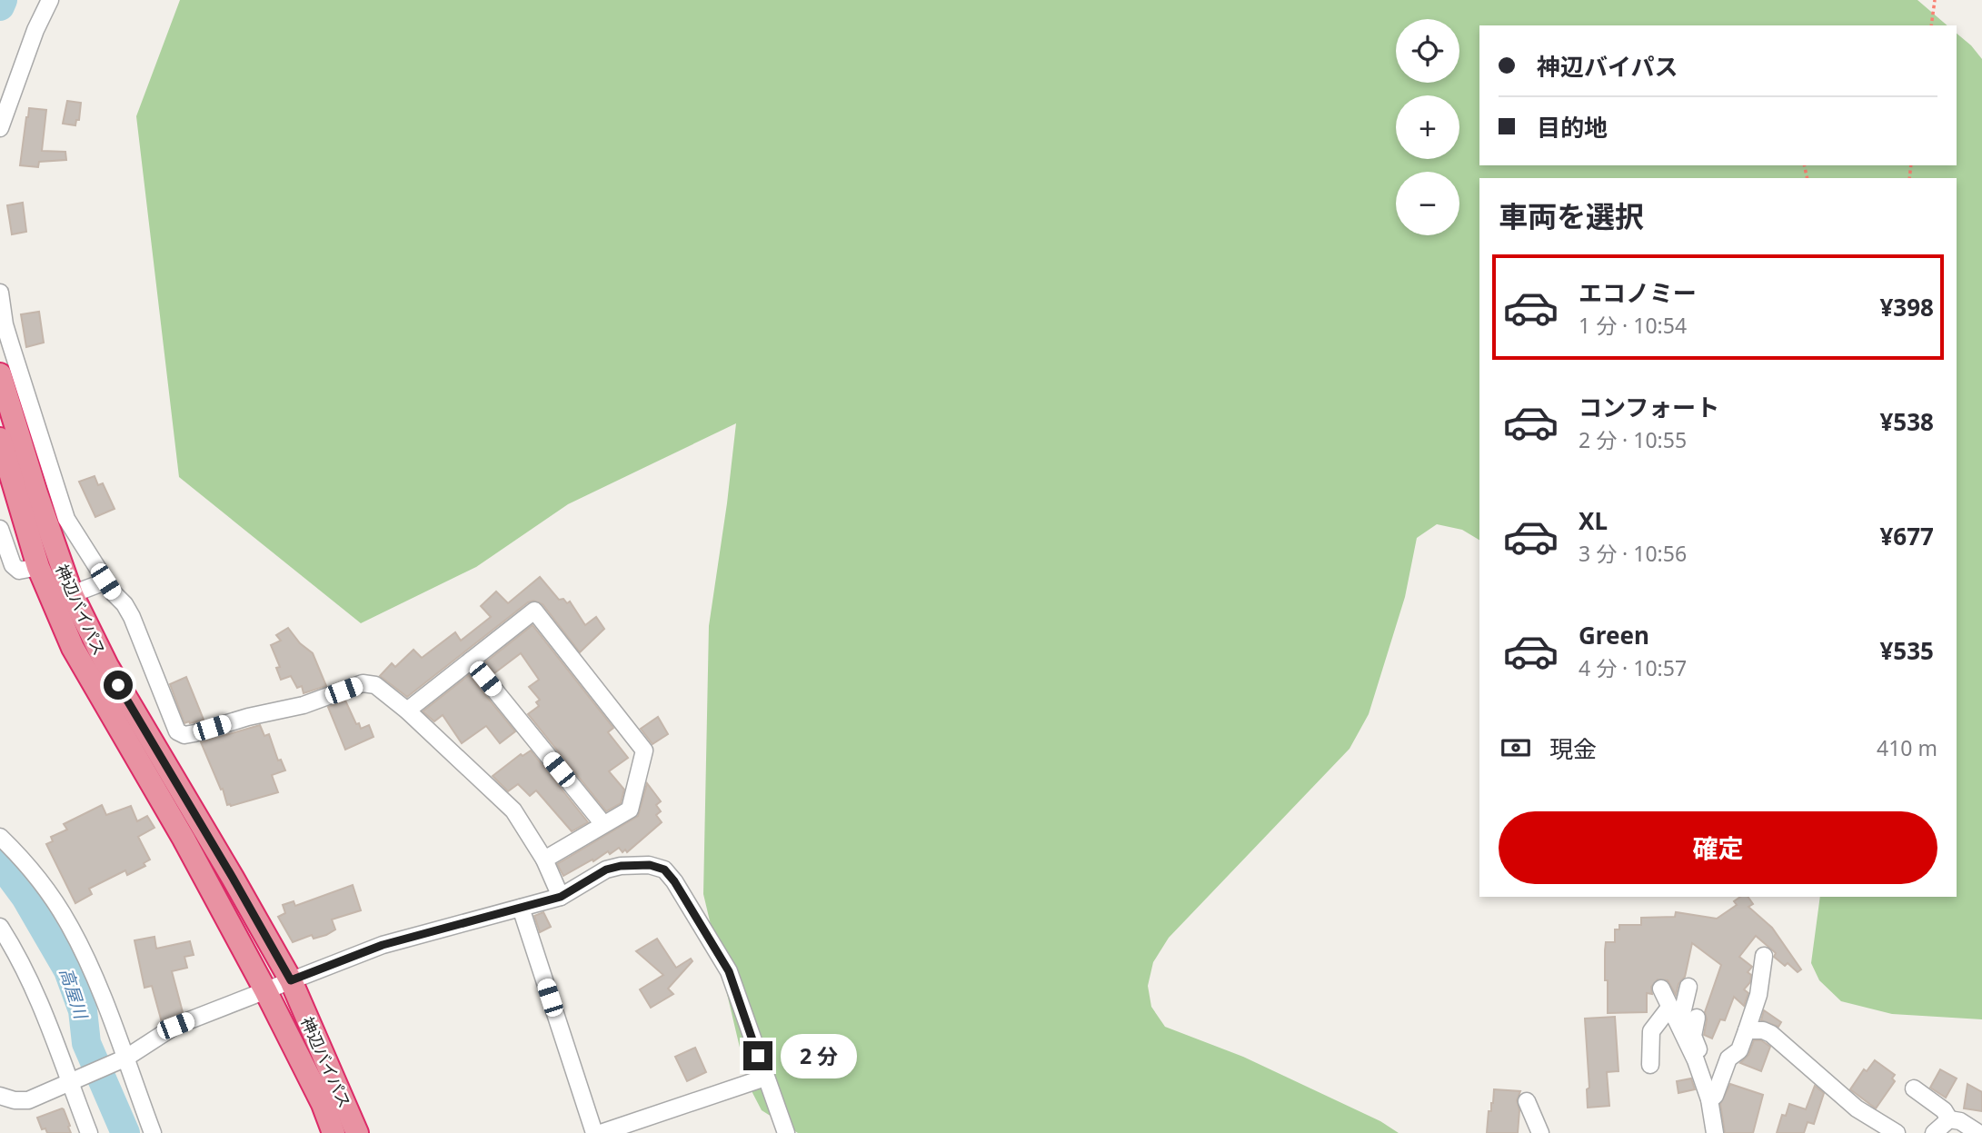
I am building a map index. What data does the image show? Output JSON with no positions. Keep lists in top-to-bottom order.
{
  "streets": {
    "highway": ["神辺バイパス"]
  },
  "water": ["高屋川"],
  "page": {
    "map_buttons": ["+", "−"],
    "banner": ["神辺バイパス", "目的地"],
    "heading": "車両を選択",
    "list": [
      {
        "name": "エコノミー",
        "note": "1 分 · 10:54",
        "value": "¥398"
      },
      {
        "name": "コンフォート",
        "note": "2 分 · 10:55",
        "value": "¥538"
      },
      {
        "name": "XL",
        "note": "3 分 · 10:56",
        "value": "¥677"
      },
      {
        "name": "Green",
        "note": "4 分 · 10:57",
        "value": "¥535"
      }
    ],
    "pay": ["現金", "410 m"],
    "buttons": "確定",
    "bubble": "2 分"
  }
}
